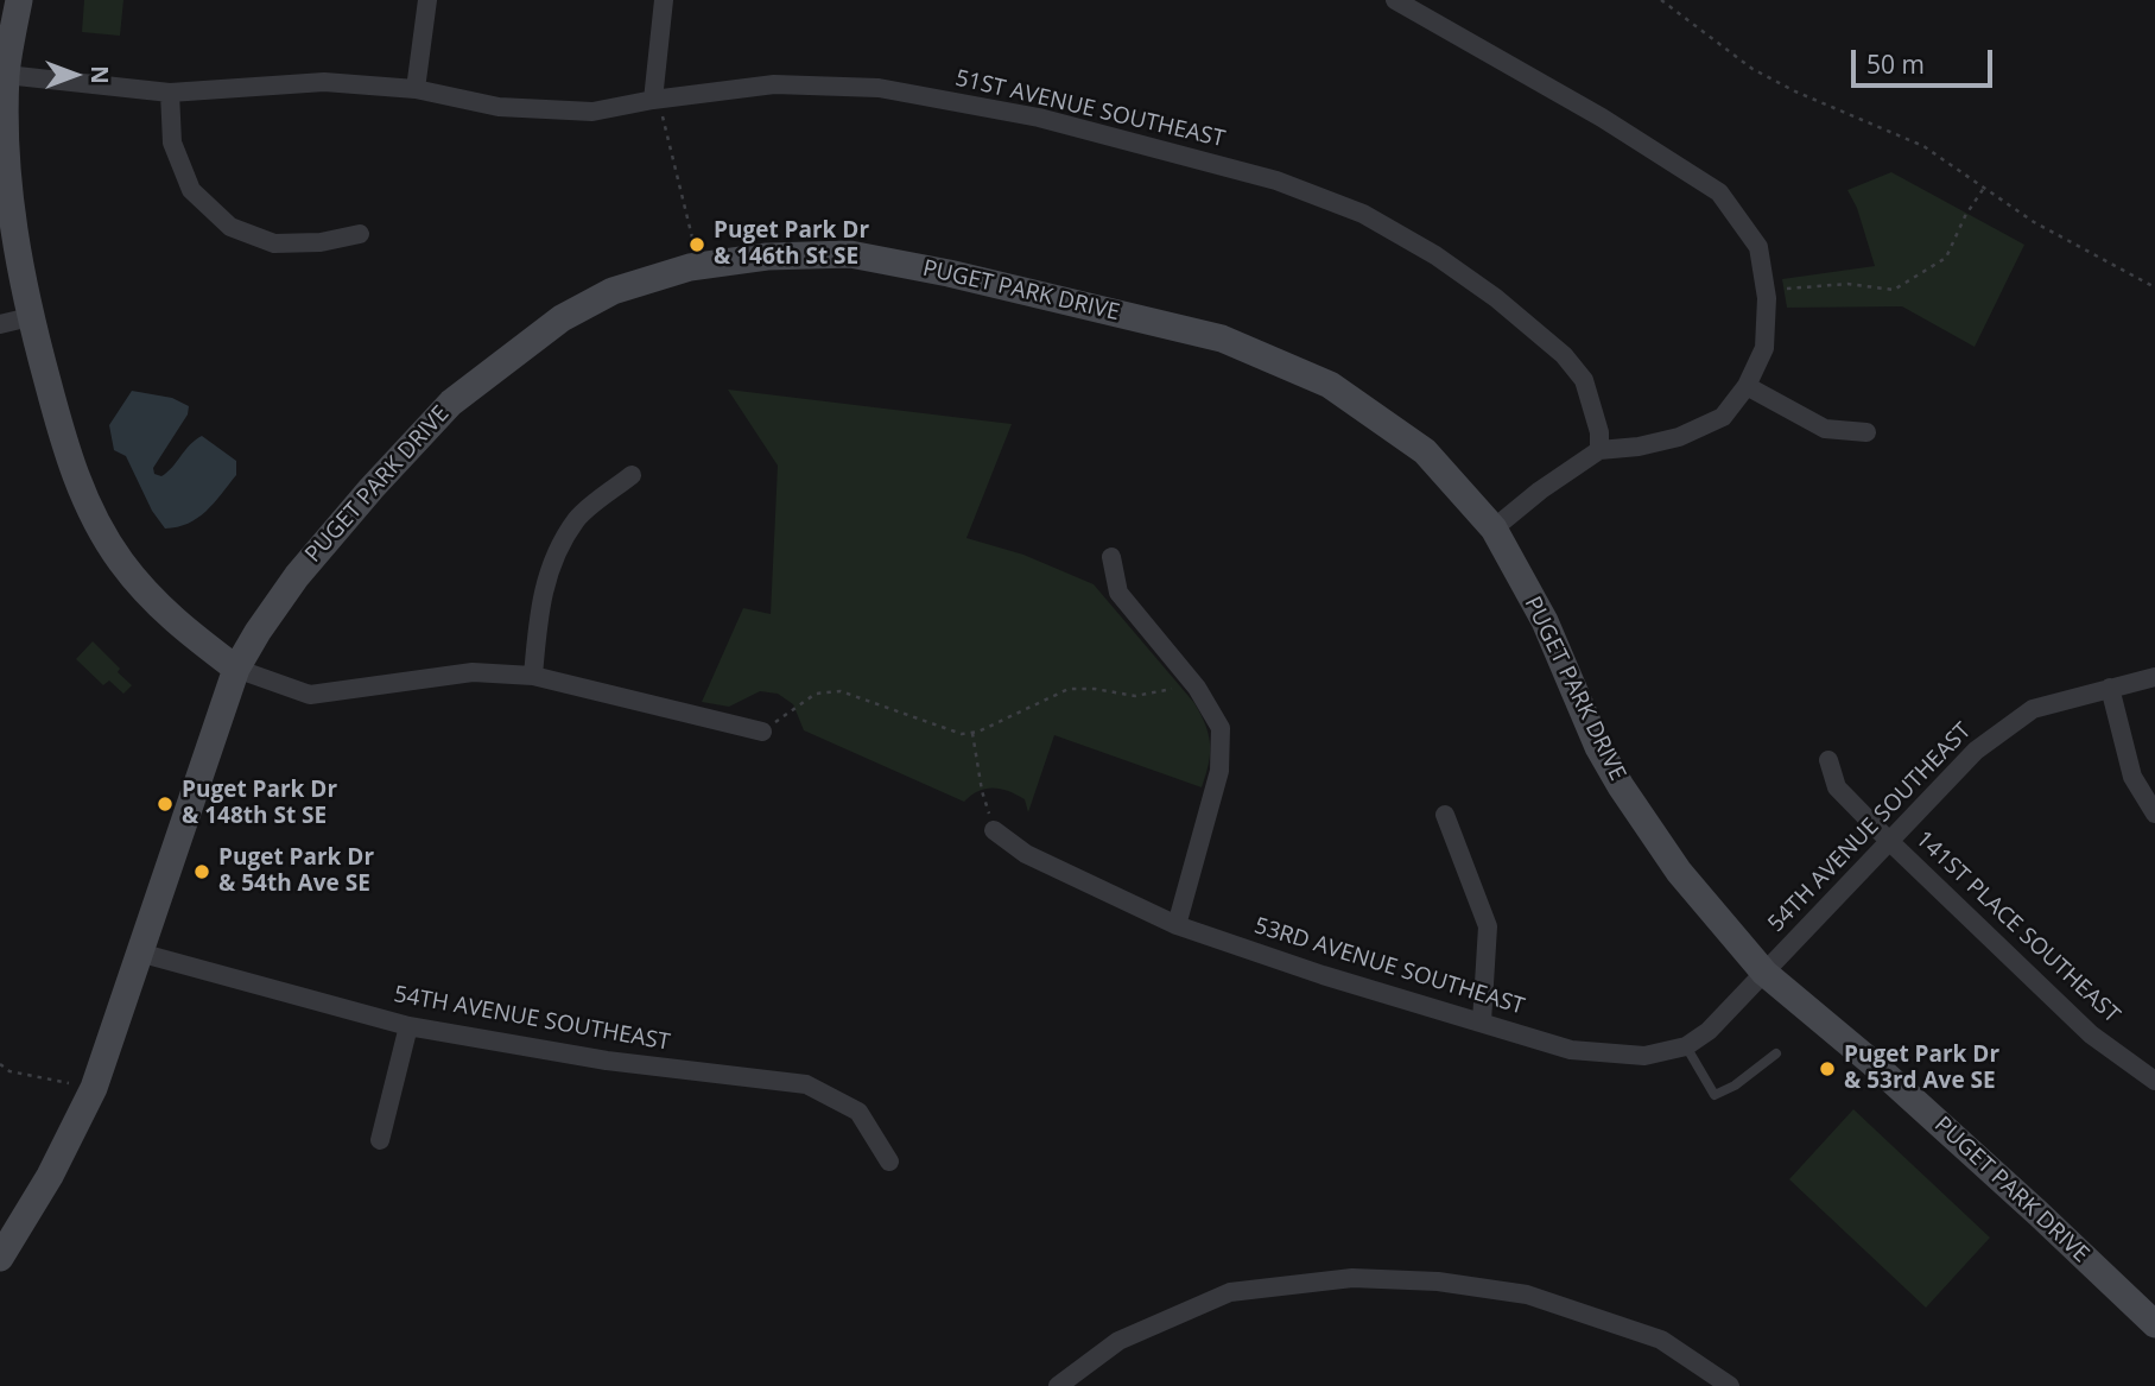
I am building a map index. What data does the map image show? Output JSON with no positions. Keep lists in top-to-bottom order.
{
  "streets": {
    "street": [
      "51ST AVENUE SOUTHEAST",
      "PUGET PARK DRIVE",
      "54TH AVENUE SOUTHEAST",
      "141ST PLACE SOUTHEAST",
      "53RD AVENUE SOUTHEAST"
    ]
  },
  "crossings": [
    ["PUGET PARK DRIVE", "54TH AVENUE SOUTHEAST"],
    ["PUGET PARK DRIVE", "53RD AVENUE SOUTHEAST"],
    ["54TH AVENUE SOUTHEAST", "141ST PLACE SOUTHEAST"],
    ["54TH AVENUE SOUTHEAST", "53RD AVENUE SOUTHEAST"]
  ],
  "places": [
    "Puget Park Dr & 146th St SE",
    "Puget Park Dr & 148th St SE",
    "Puget Park Dr & 54th Ave SE",
    "Puget Park Dr & 53rd Ave SE"
  ],
  "scale_bar": "50 m",
  "north": "right"
}
